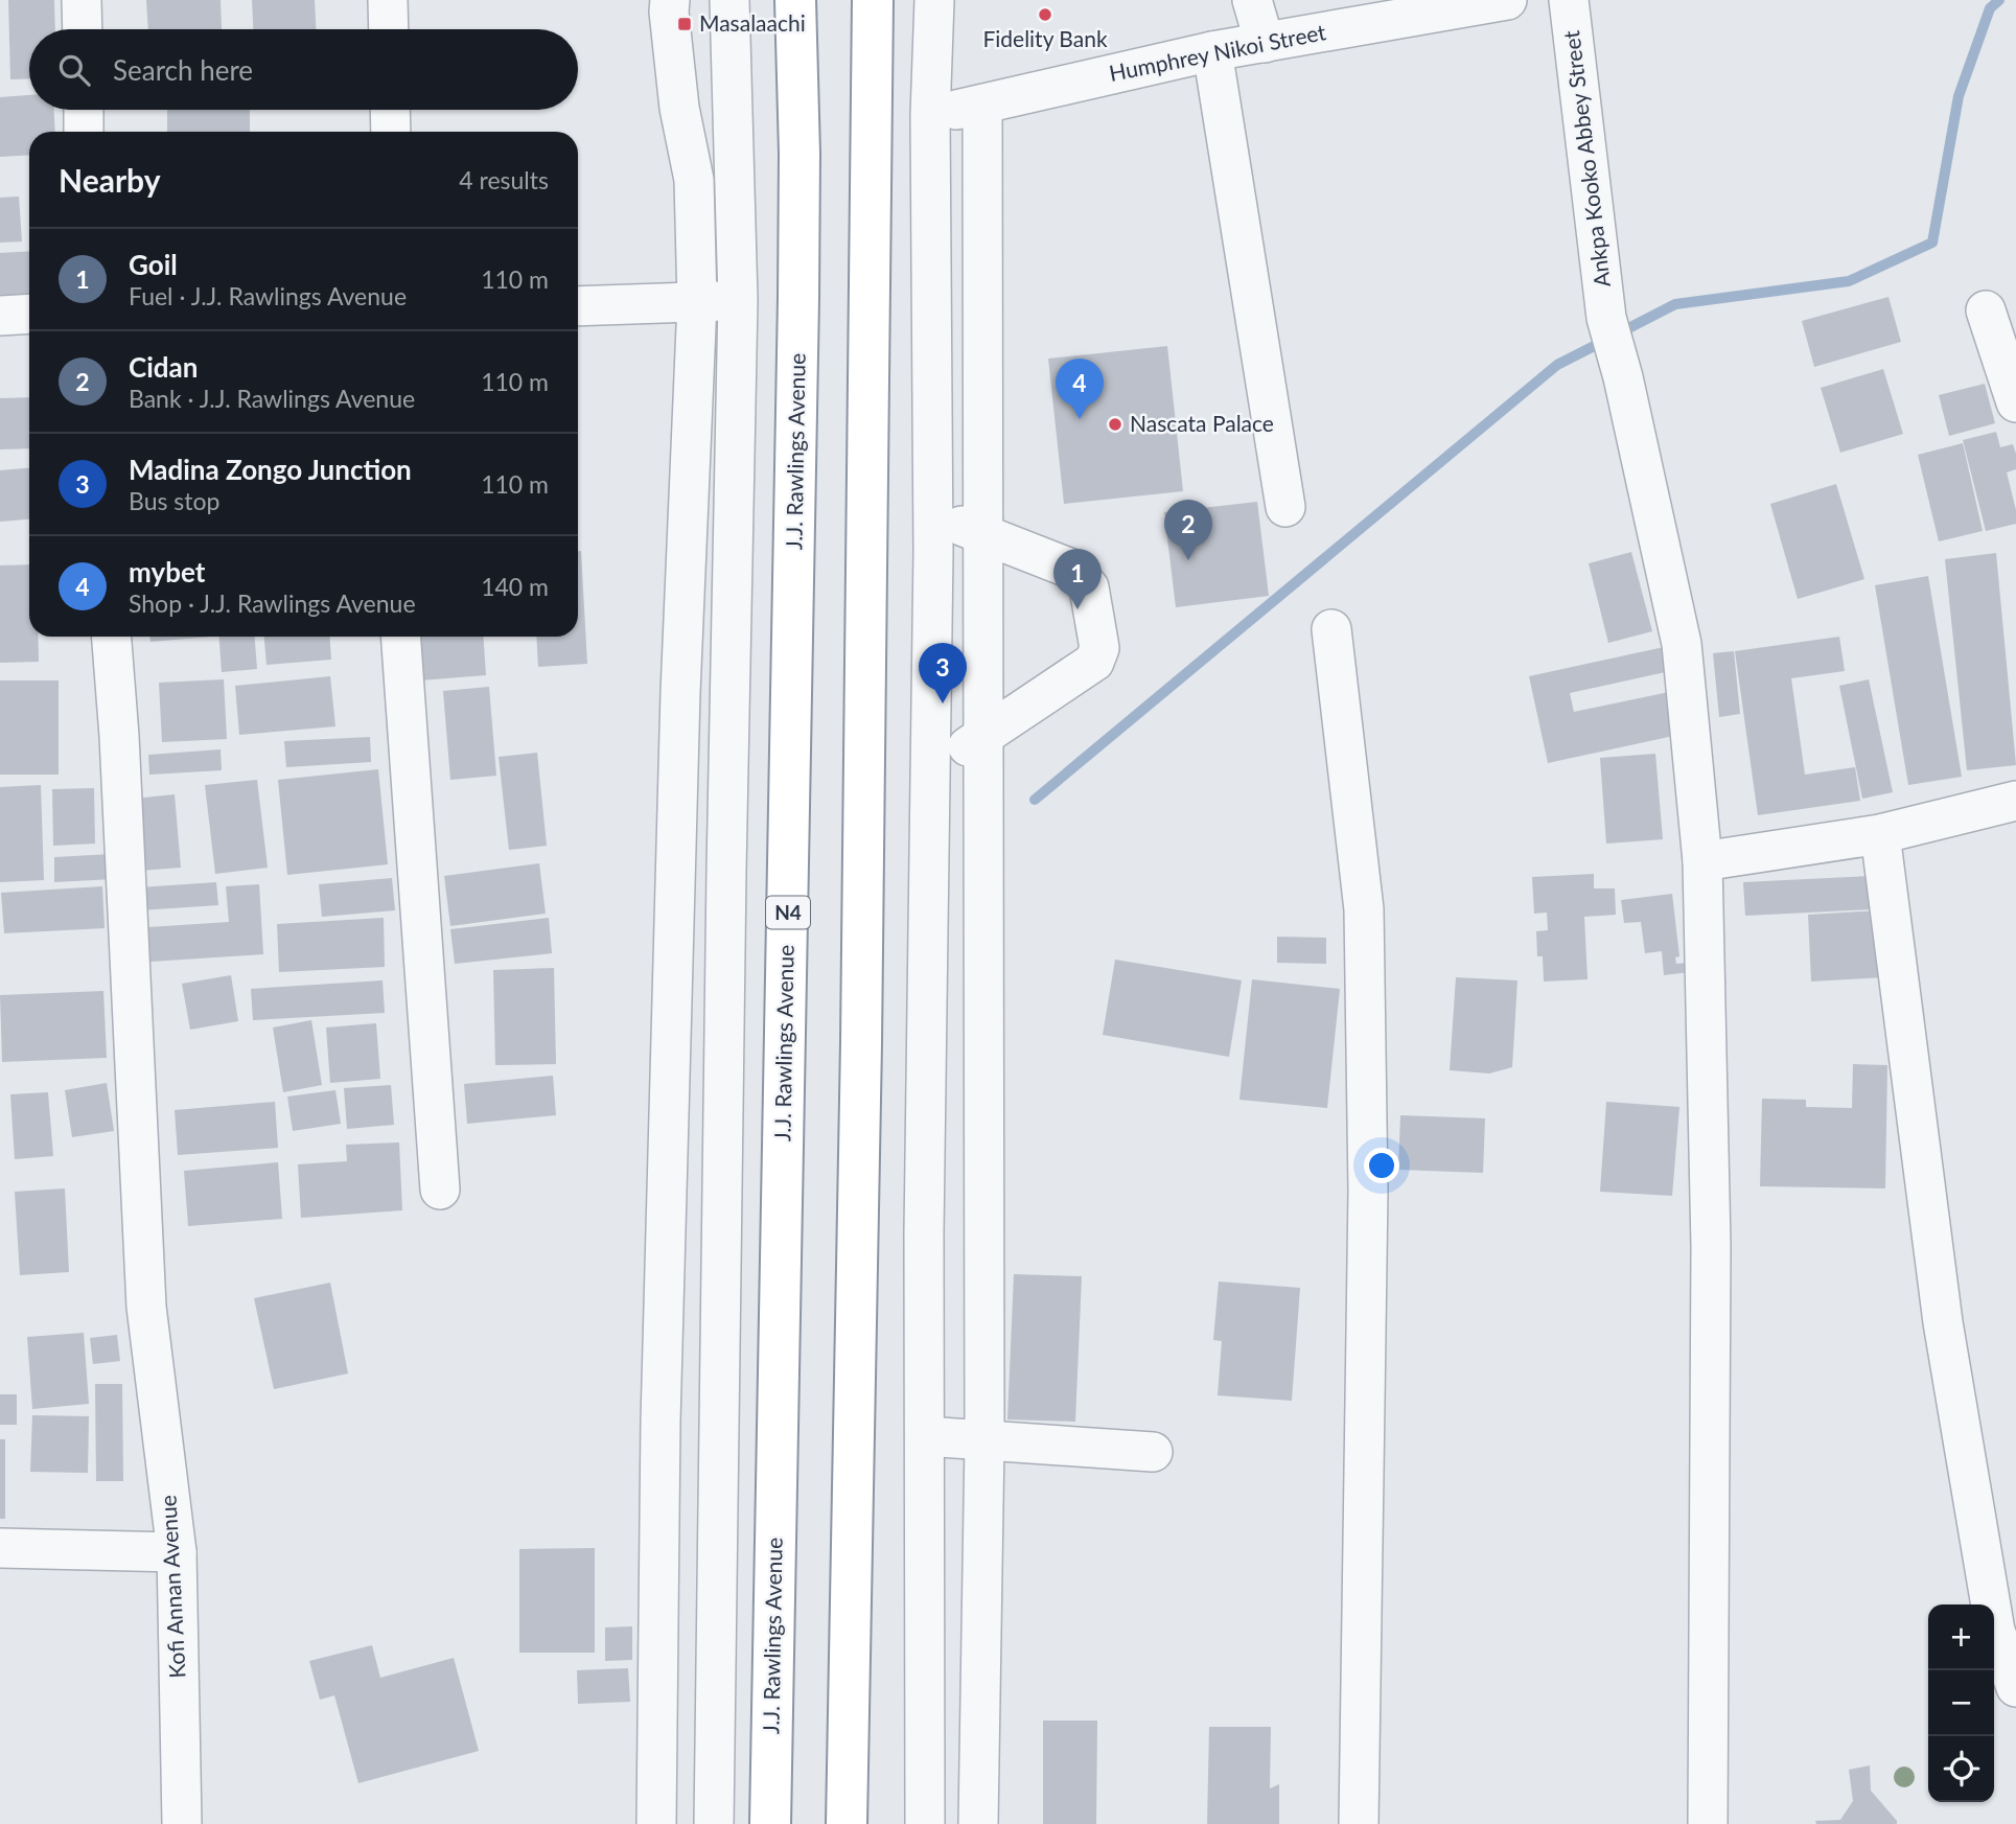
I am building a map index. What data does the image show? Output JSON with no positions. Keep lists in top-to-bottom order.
{
  "streets": {
    "highway": ["J.J. Rawlings Avenue", "N4"],
    "street": ["Humphrey Nikoi Street", "Ankpa Kooko Abbey Street", "Kofi Annan Avenue"]
  },
  "places": {
    "other": ["Fidelity Bank", "Nascata Palace"],
    "transit": ["Masalaachi"]
  },
  "page": {
    "search": "Search here",
    "heading": ["Nearby", "4 results"],
    "list": [
      {
        "mark": "1",
        "name": "Goil",
        "note": "Fuel · J.J. Rawlings Avenue",
        "value": "110 m"
      },
      {
        "mark": "2",
        "name": "Cidan",
        "note": "Bank · J.J. Rawlings Avenue",
        "value": "110 m"
      },
      {
        "mark": "3",
        "name": "Madina Zongo Junction",
        "note": "Bus stop",
        "value": "110 m"
      },
      {
        "mark": "4",
        "name": "mybet",
        "note": "Shop · J.J. Rawlings Avenue",
        "value": "140 m"
      }
    ],
    "pins": [
      "4",
      "2",
      "1",
      "3"
    ],
    "map_buttons": ["+", "−"]
  }
}
